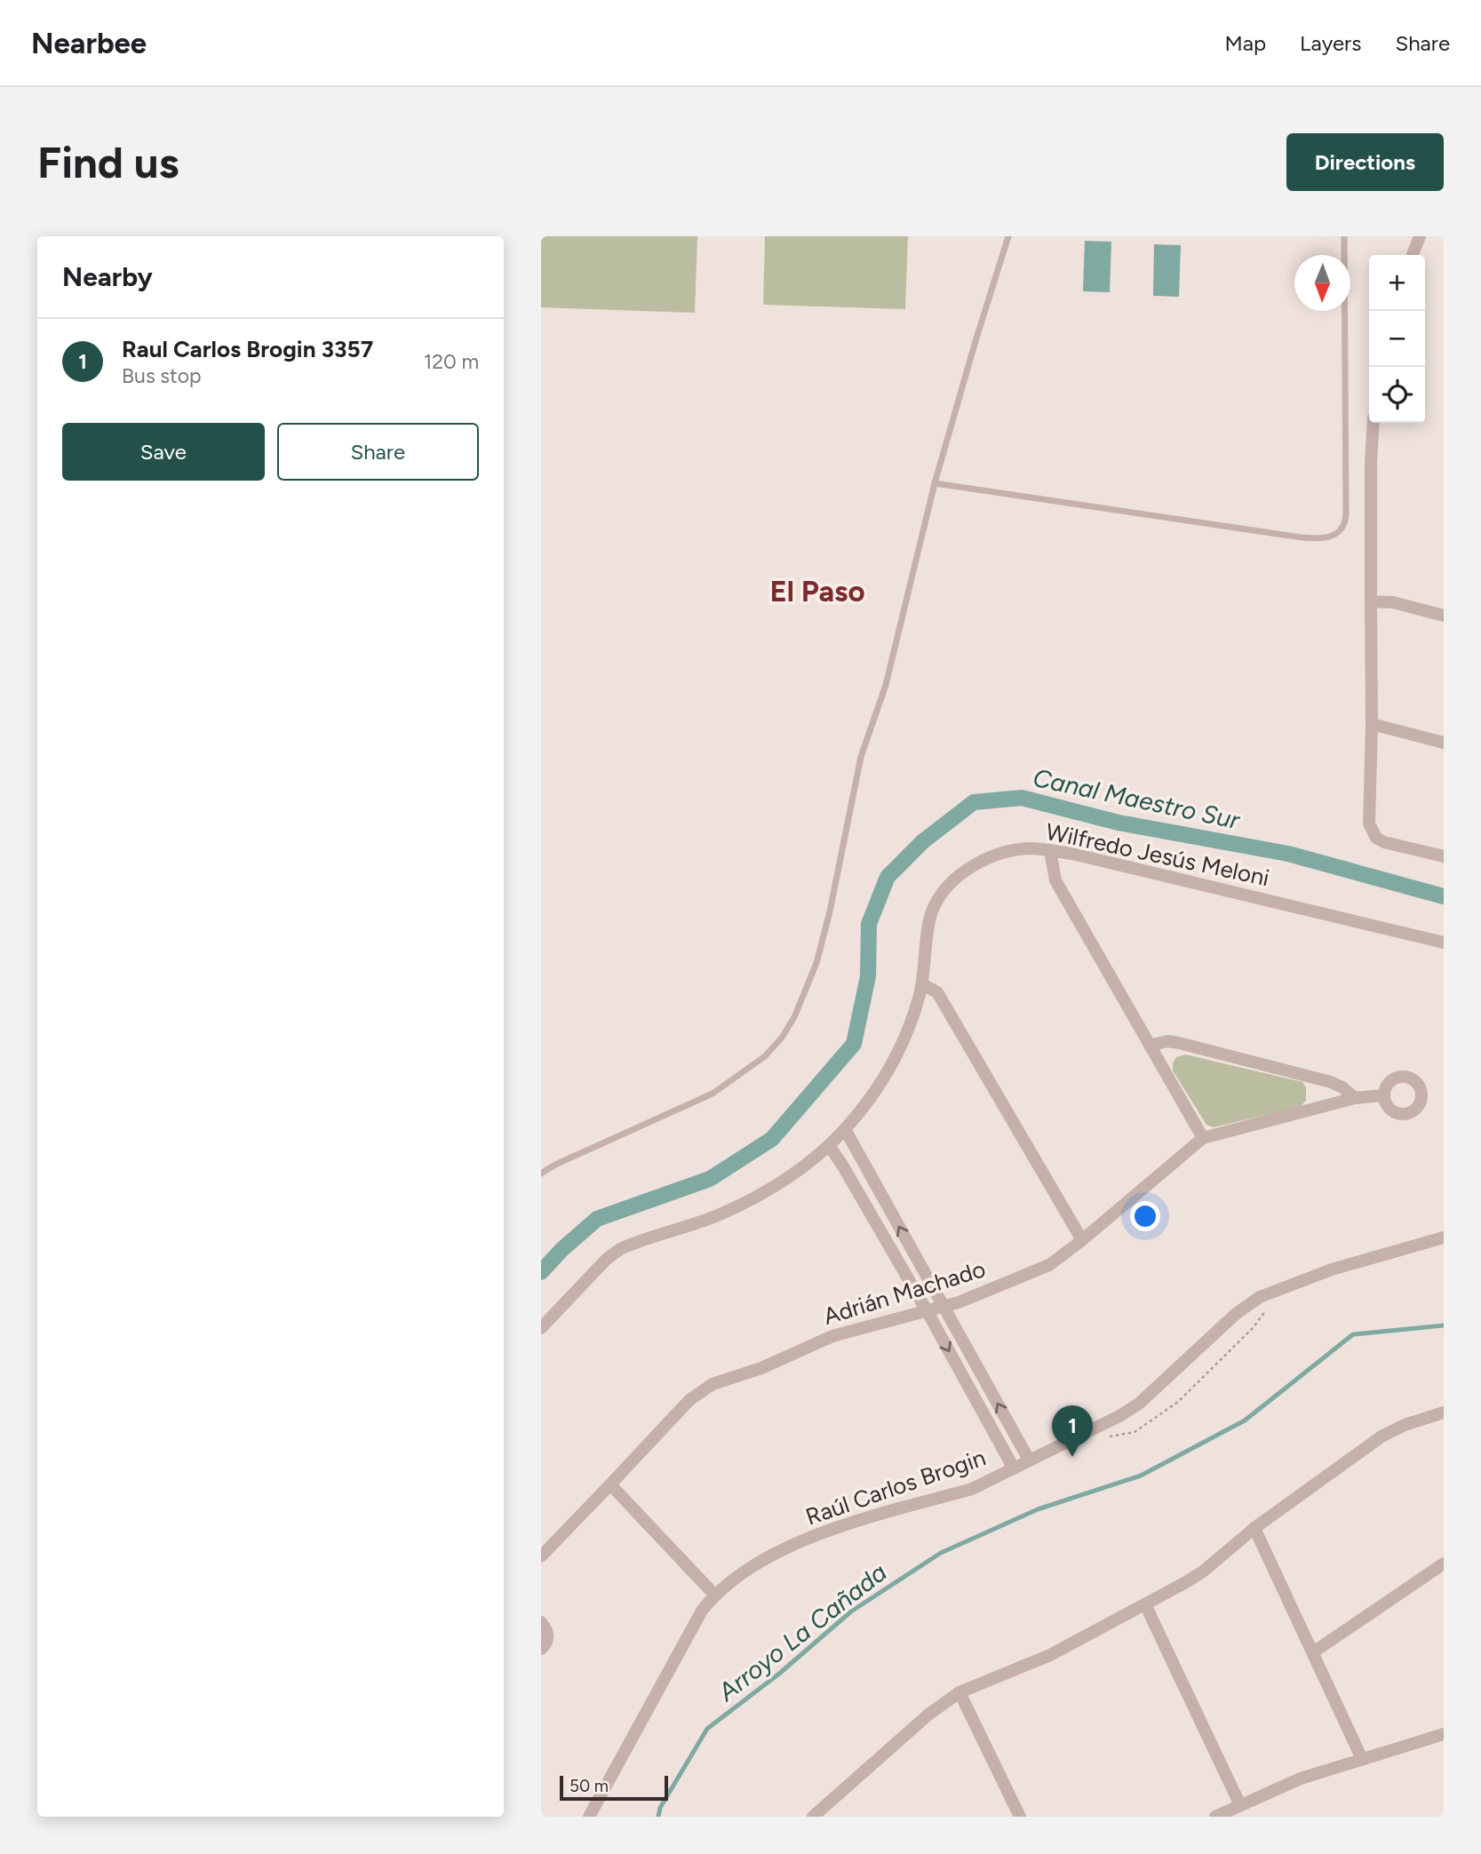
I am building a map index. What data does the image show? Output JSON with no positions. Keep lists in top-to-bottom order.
{
  "streets": {
    "street": ["Wilfredo Jesús Meloni", "Adrián Machado", "Raúl Carlos Brogin"]
  },
  "districts": ["El Paso"],
  "water": ["Canal Maestro Sur", "Arroyo La Cañada"],
  "scale_bar": "50 m",
  "north": "bottom",
  "page": {
    "header": "Nearbee",
    "nav": ["Map", "Layers", "Share"],
    "buttons": [
      "Directions",
      ["Save", "Share"]
    ],
    "title": "Find us",
    "heading": "Nearby",
    "map_buttons": ["+", "−"],
    "list": [
      {
        "mark": "1",
        "name": "Raul Carlos Brogin 3357",
        "note": "Bus stop",
        "value": "120 m"
      }
    ],
    "pins": "1",
    "scale": "50 m"
  }
}
